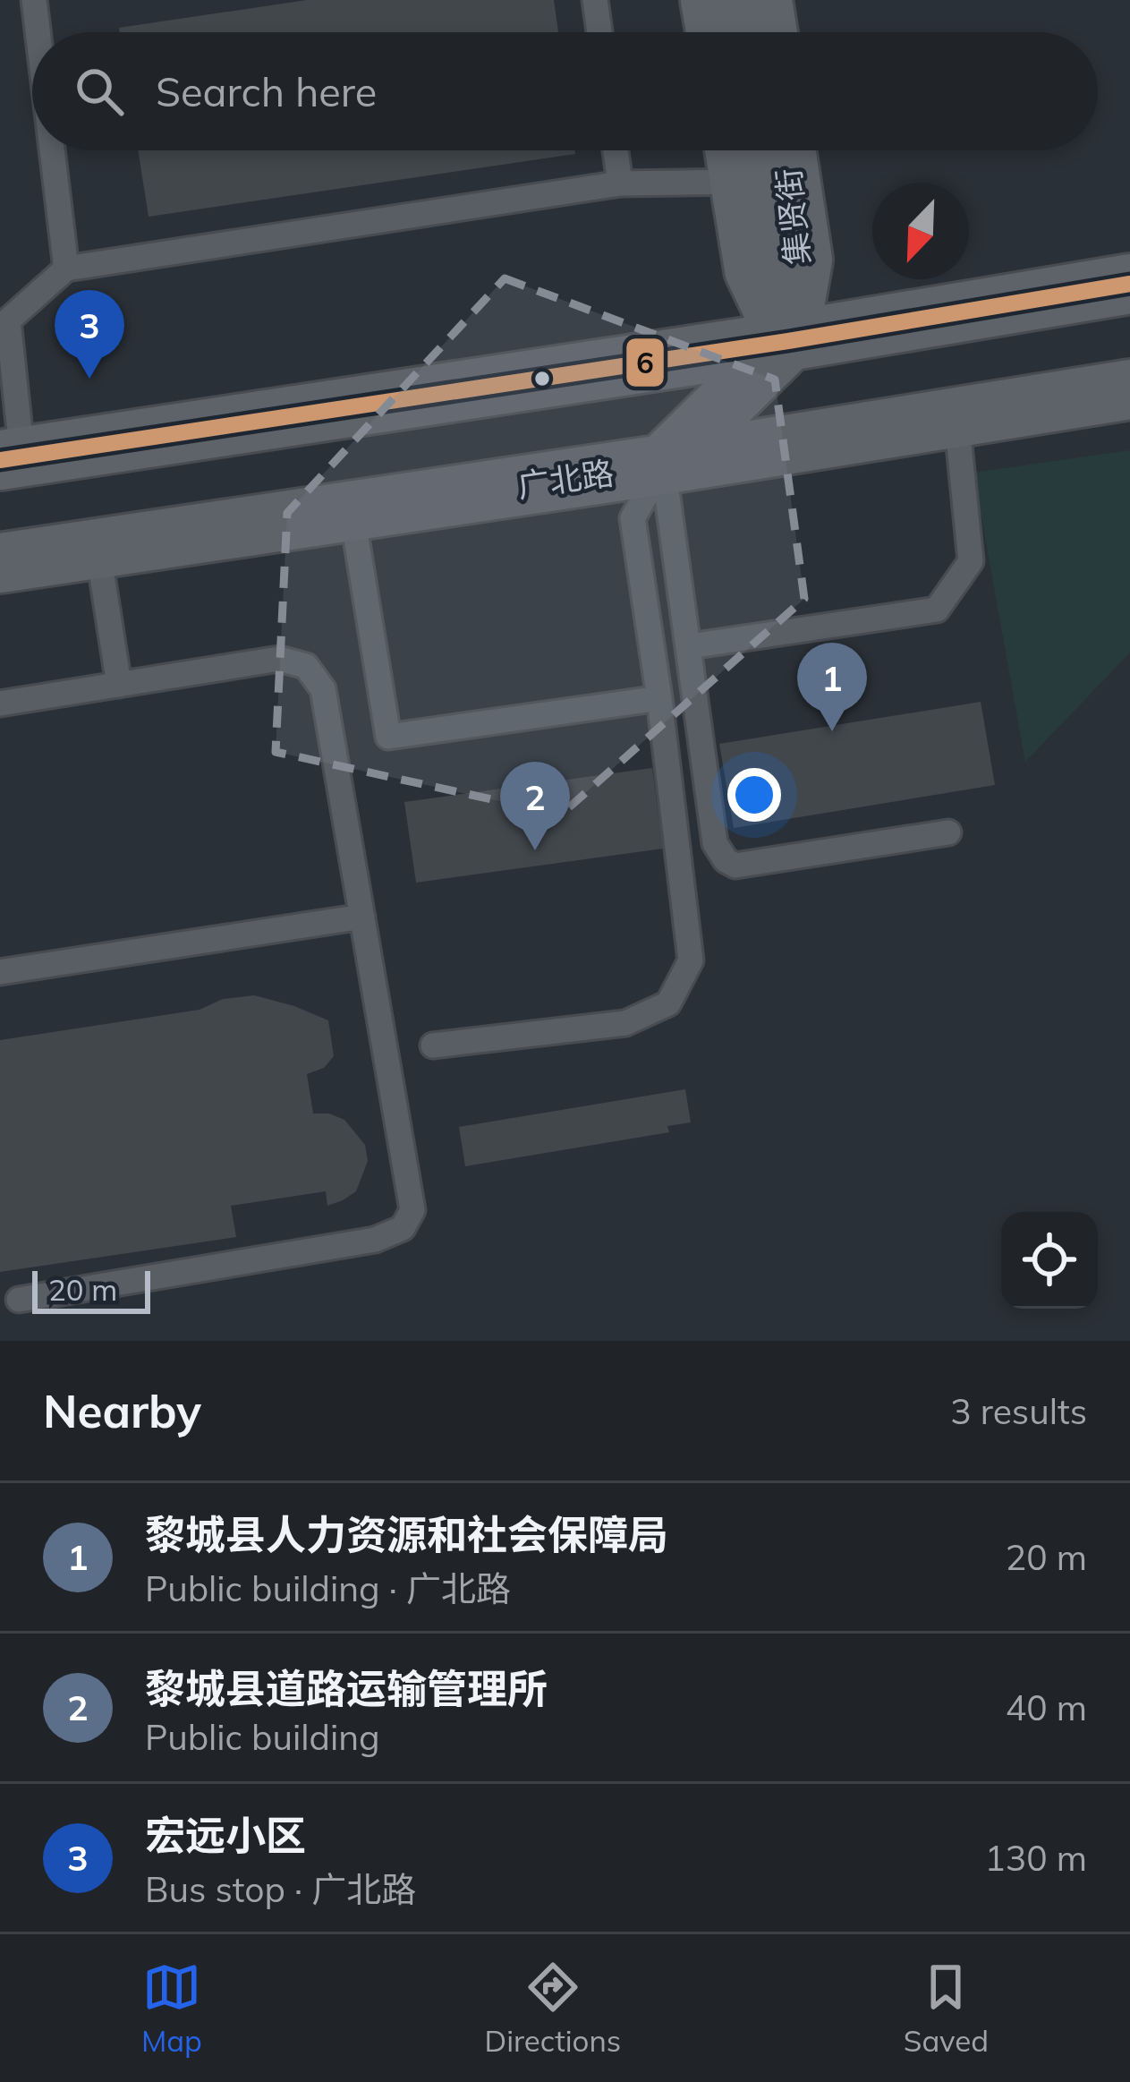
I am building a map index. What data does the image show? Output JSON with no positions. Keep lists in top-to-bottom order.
{
  "streets": {
    "main road": ["集贤街", "广北路"]
  },
  "lines": ["transit line 6"],
  "scale_bar": "20 m",
  "north": "bottom left",
  "page": {
    "search": "Search here",
    "pins": ["3", "1", "2"],
    "scale": "20 m",
    "heading": ["Nearby", "3 results"],
    "list": [
      {
        "mark": "1",
        "name": "黎城县人力资源和社会保障局",
        "note": "Public building · 广北路",
        "value": "20 m"
      },
      {
        "mark": "2",
        "name": "黎城县道路运输管理所",
        "note": "Public building",
        "value": "40 m"
      },
      {
        "mark": "3",
        "name": "宏远小区",
        "note": "Bus stop · 广北路",
        "value": "130 m"
      }
    ],
    "nav": ["Map", "Directions", "Saved"]
  }
}
